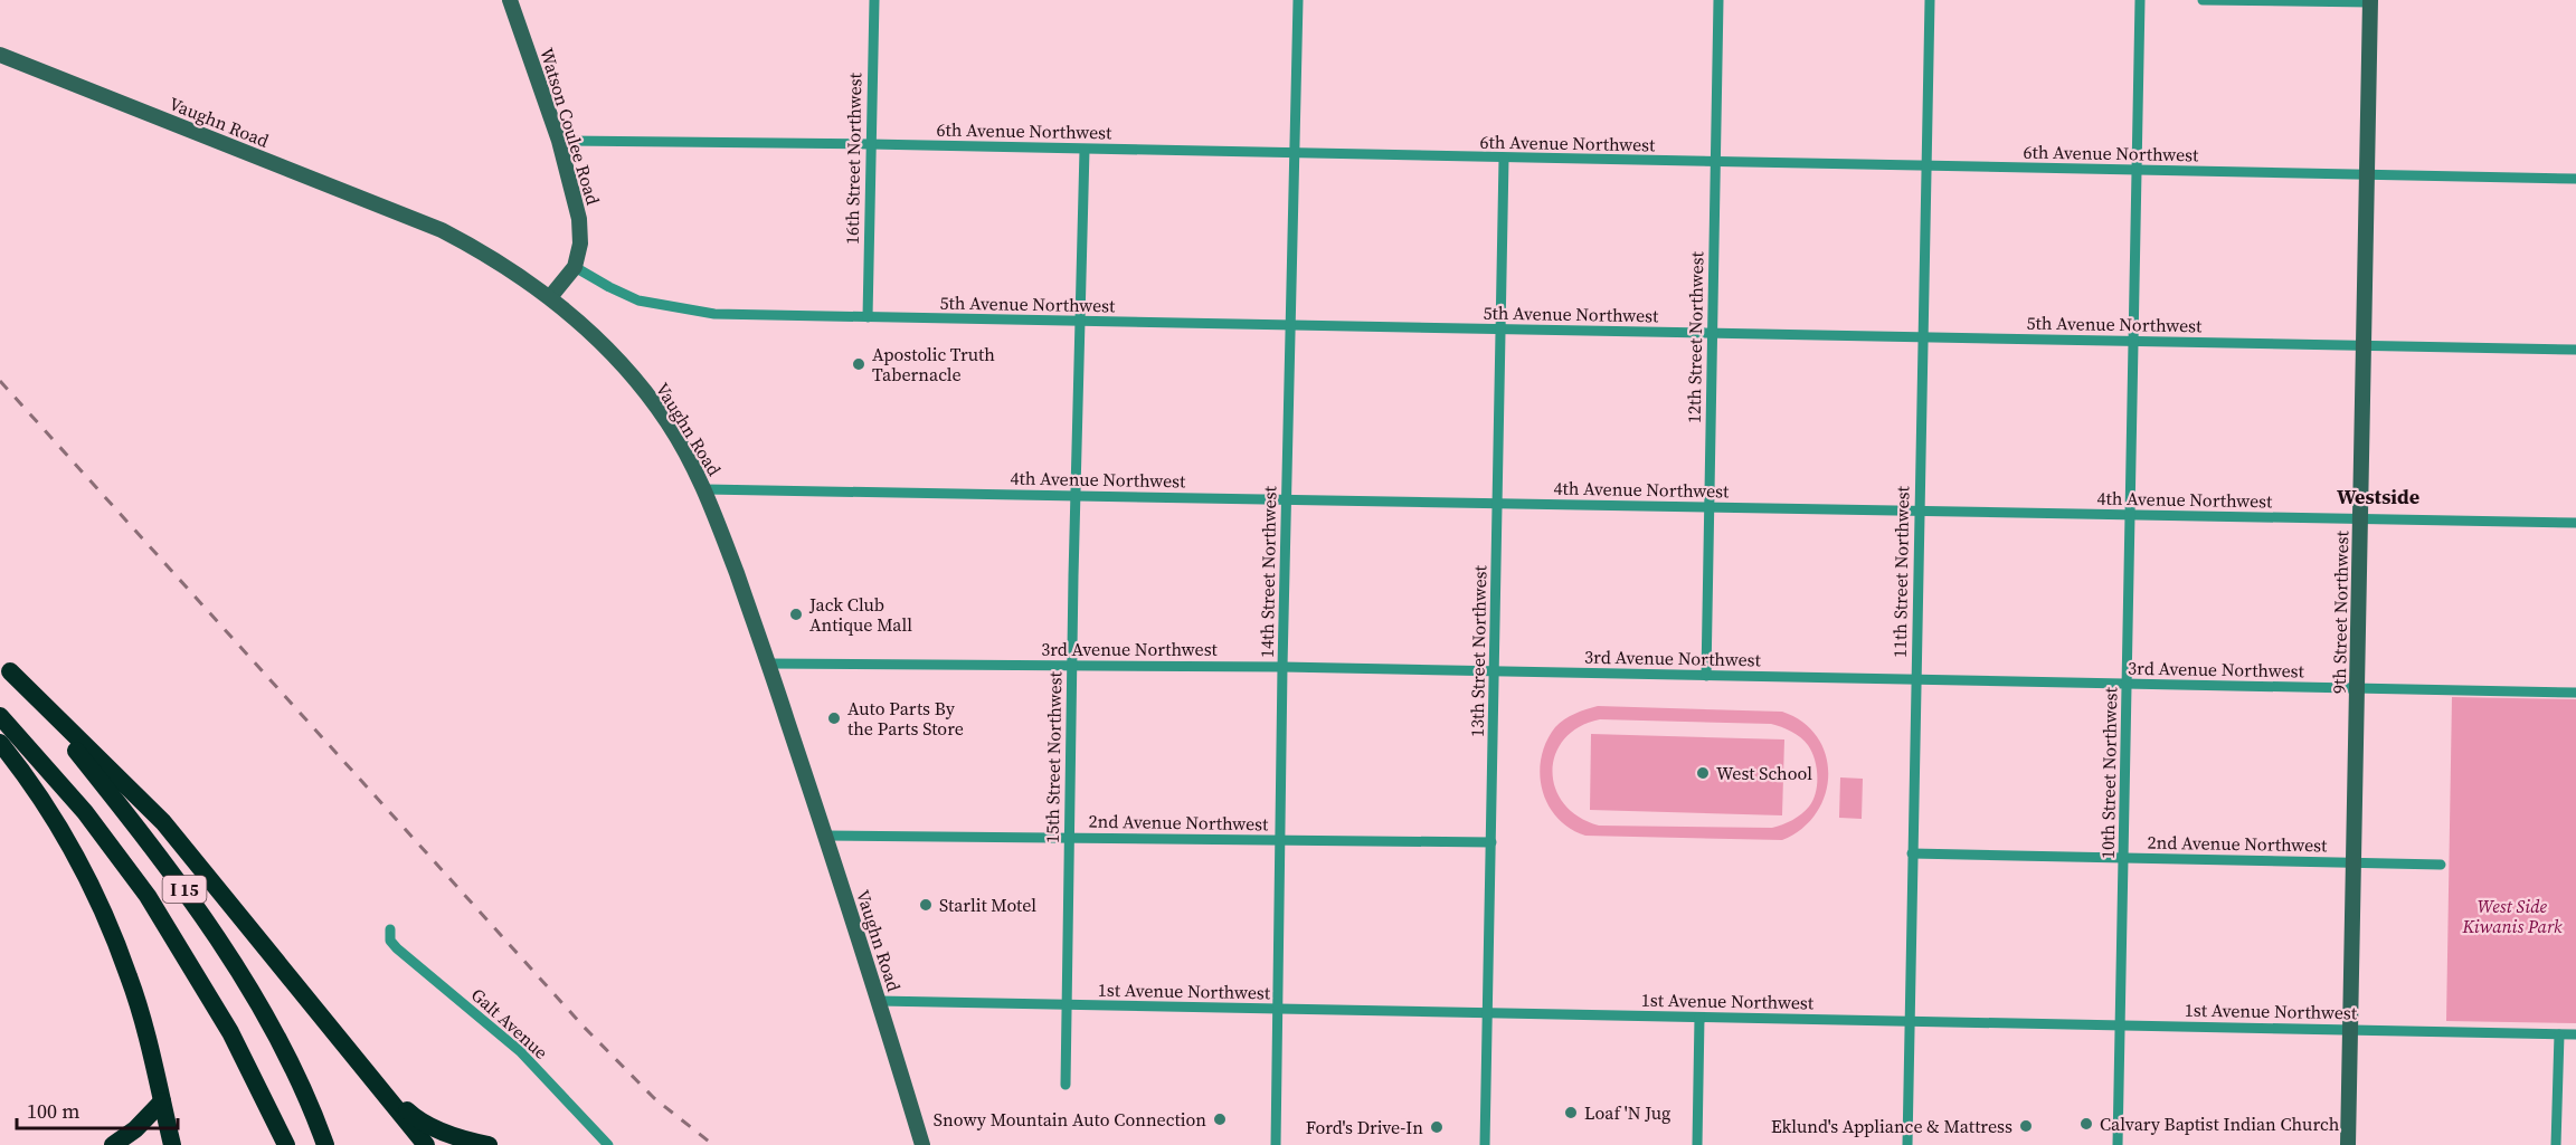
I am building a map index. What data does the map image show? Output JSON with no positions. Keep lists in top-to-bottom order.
{
  "streets": {
    "highway": ["I 15"],
    "main road": ["Vaughn Road", "Watson Coulee Road", "9th Street Northwest"],
    "street": [
      "6th Avenue Northwest",
      "16th Street Northwest",
      "5th Avenue Northwest",
      "12th Street Northwest",
      "4th Avenue Northwest",
      "14th Street Northwest",
      "11th Street Northwest",
      "3rd Avenue Northwest",
      "13th Street Northwest",
      "15th Street Northwest",
      "10th Street Northwest",
      "2nd Avenue Northwest",
      "1st Avenue Northwest",
      "Galt Avenue"
    ]
  },
  "crossings": [
    ["Vaughn Road", "4th Avenue Northwest"],
    ["Vaughn Road", "3rd Avenue Northwest"],
    ["Vaughn Road", "2nd Avenue Northwest"],
    ["Vaughn Road", "1st Avenue Northwest"],
    ["Watson Coulee Road", "6th Avenue Northwest"],
    ["Watson Coulee Road", "5th Avenue Northwest"],
    ["6th Avenue Northwest", "16th Street Northwest"],
    ["6th Avenue Northwest", "12th Street Northwest"],
    ["6th Avenue Northwest", "14th Street Northwest"],
    ["6th Avenue Northwest", "11th Street Northwest"],
    ["6th Avenue Northwest", "9th Street Northwest"],
    ["6th Avenue Northwest", "13th Street Northwest"],
    ["6th Avenue Northwest", "15th Street Northwest"],
    ["6th Avenue Northwest", "10th Street Northwest"],
    ["16th Street Northwest", "5th Avenue Northwest"],
    ["5th Avenue Northwest", "12th Street Northwest"],
    ["5th Avenue Northwest", "14th Street Northwest"],
    ["5th Avenue Northwest", "11th Street Northwest"],
    ["5th Avenue Northwest", "9th Street Northwest"],
    ["5th Avenue Northwest", "13th Street Northwest"],
    ["5th Avenue Northwest", "15th Street Northwest"],
    ["5th Avenue Northwest", "10th Street Northwest"],
    ["12th Street Northwest", "4th Avenue Northwest"],
    ["12th Street Northwest", "3rd Avenue Northwest"],
    ["4th Avenue Northwest", "14th Street Northwest"],
    ["4th Avenue Northwest", "11th Street Northwest"],
    ["4th Avenue Northwest", "9th Street Northwest"],
    ["4th Avenue Northwest", "13th Street Northwest"],
    ["4th Avenue Northwest", "15th Street Northwest"],
    ["4th Avenue Northwest", "10th Street Northwest"],
    ["14th Street Northwest", "3rd Avenue Northwest"],
    ["14th Street Northwest", "2nd Avenue Northwest"],
    ["14th Street Northwest", "1st Avenue Northwest"],
    ["11th Street Northwest", "3rd Avenue Northwest"],
    ["11th Street Northwest", "2nd Avenue Northwest"],
    ["11th Street Northwest", "1st Avenue Northwest"],
    ["9th Street Northwest", "3rd Avenue Northwest"],
    ["9th Street Northwest", "2nd Avenue Northwest"],
    ["9th Street Northwest", "1st Avenue Northwest"],
    ["3rd Avenue Northwest", "13th Street Northwest"],
    ["3rd Avenue Northwest", "15th Street Northwest"],
    ["3rd Avenue Northwest", "10th Street Northwest"],
    ["13th Street Northwest", "2nd Avenue Northwest"],
    ["13th Street Northwest", "1st Avenue Northwest"],
    ["15th Street Northwest", "2nd Avenue Northwest"],
    ["15th Street Northwest", "1st Avenue Northwest"],
    ["10th Street Northwest", "2nd Avenue Northwest"],
    ["10th Street Northwest", "1st Avenue Northwest"]
  ],
  "districts": ["Westside"],
  "parks": ["West Side Kiwanis Park"],
  "places": [
    "Apostolic Truth Tabernacle",
    "Jack Club Antique Mall",
    "Auto Parts By the Parts Store",
    "West School",
    "Starlit Motel",
    "Loaf 'N Jug",
    "Snowy Mountain Auto Connection",
    "Calvary Baptist Indian Church",
    "Eklund's Appliance & Mattress",
    "Ford's Drive-In"
  ],
  "scale_bar": "100 m"
}
